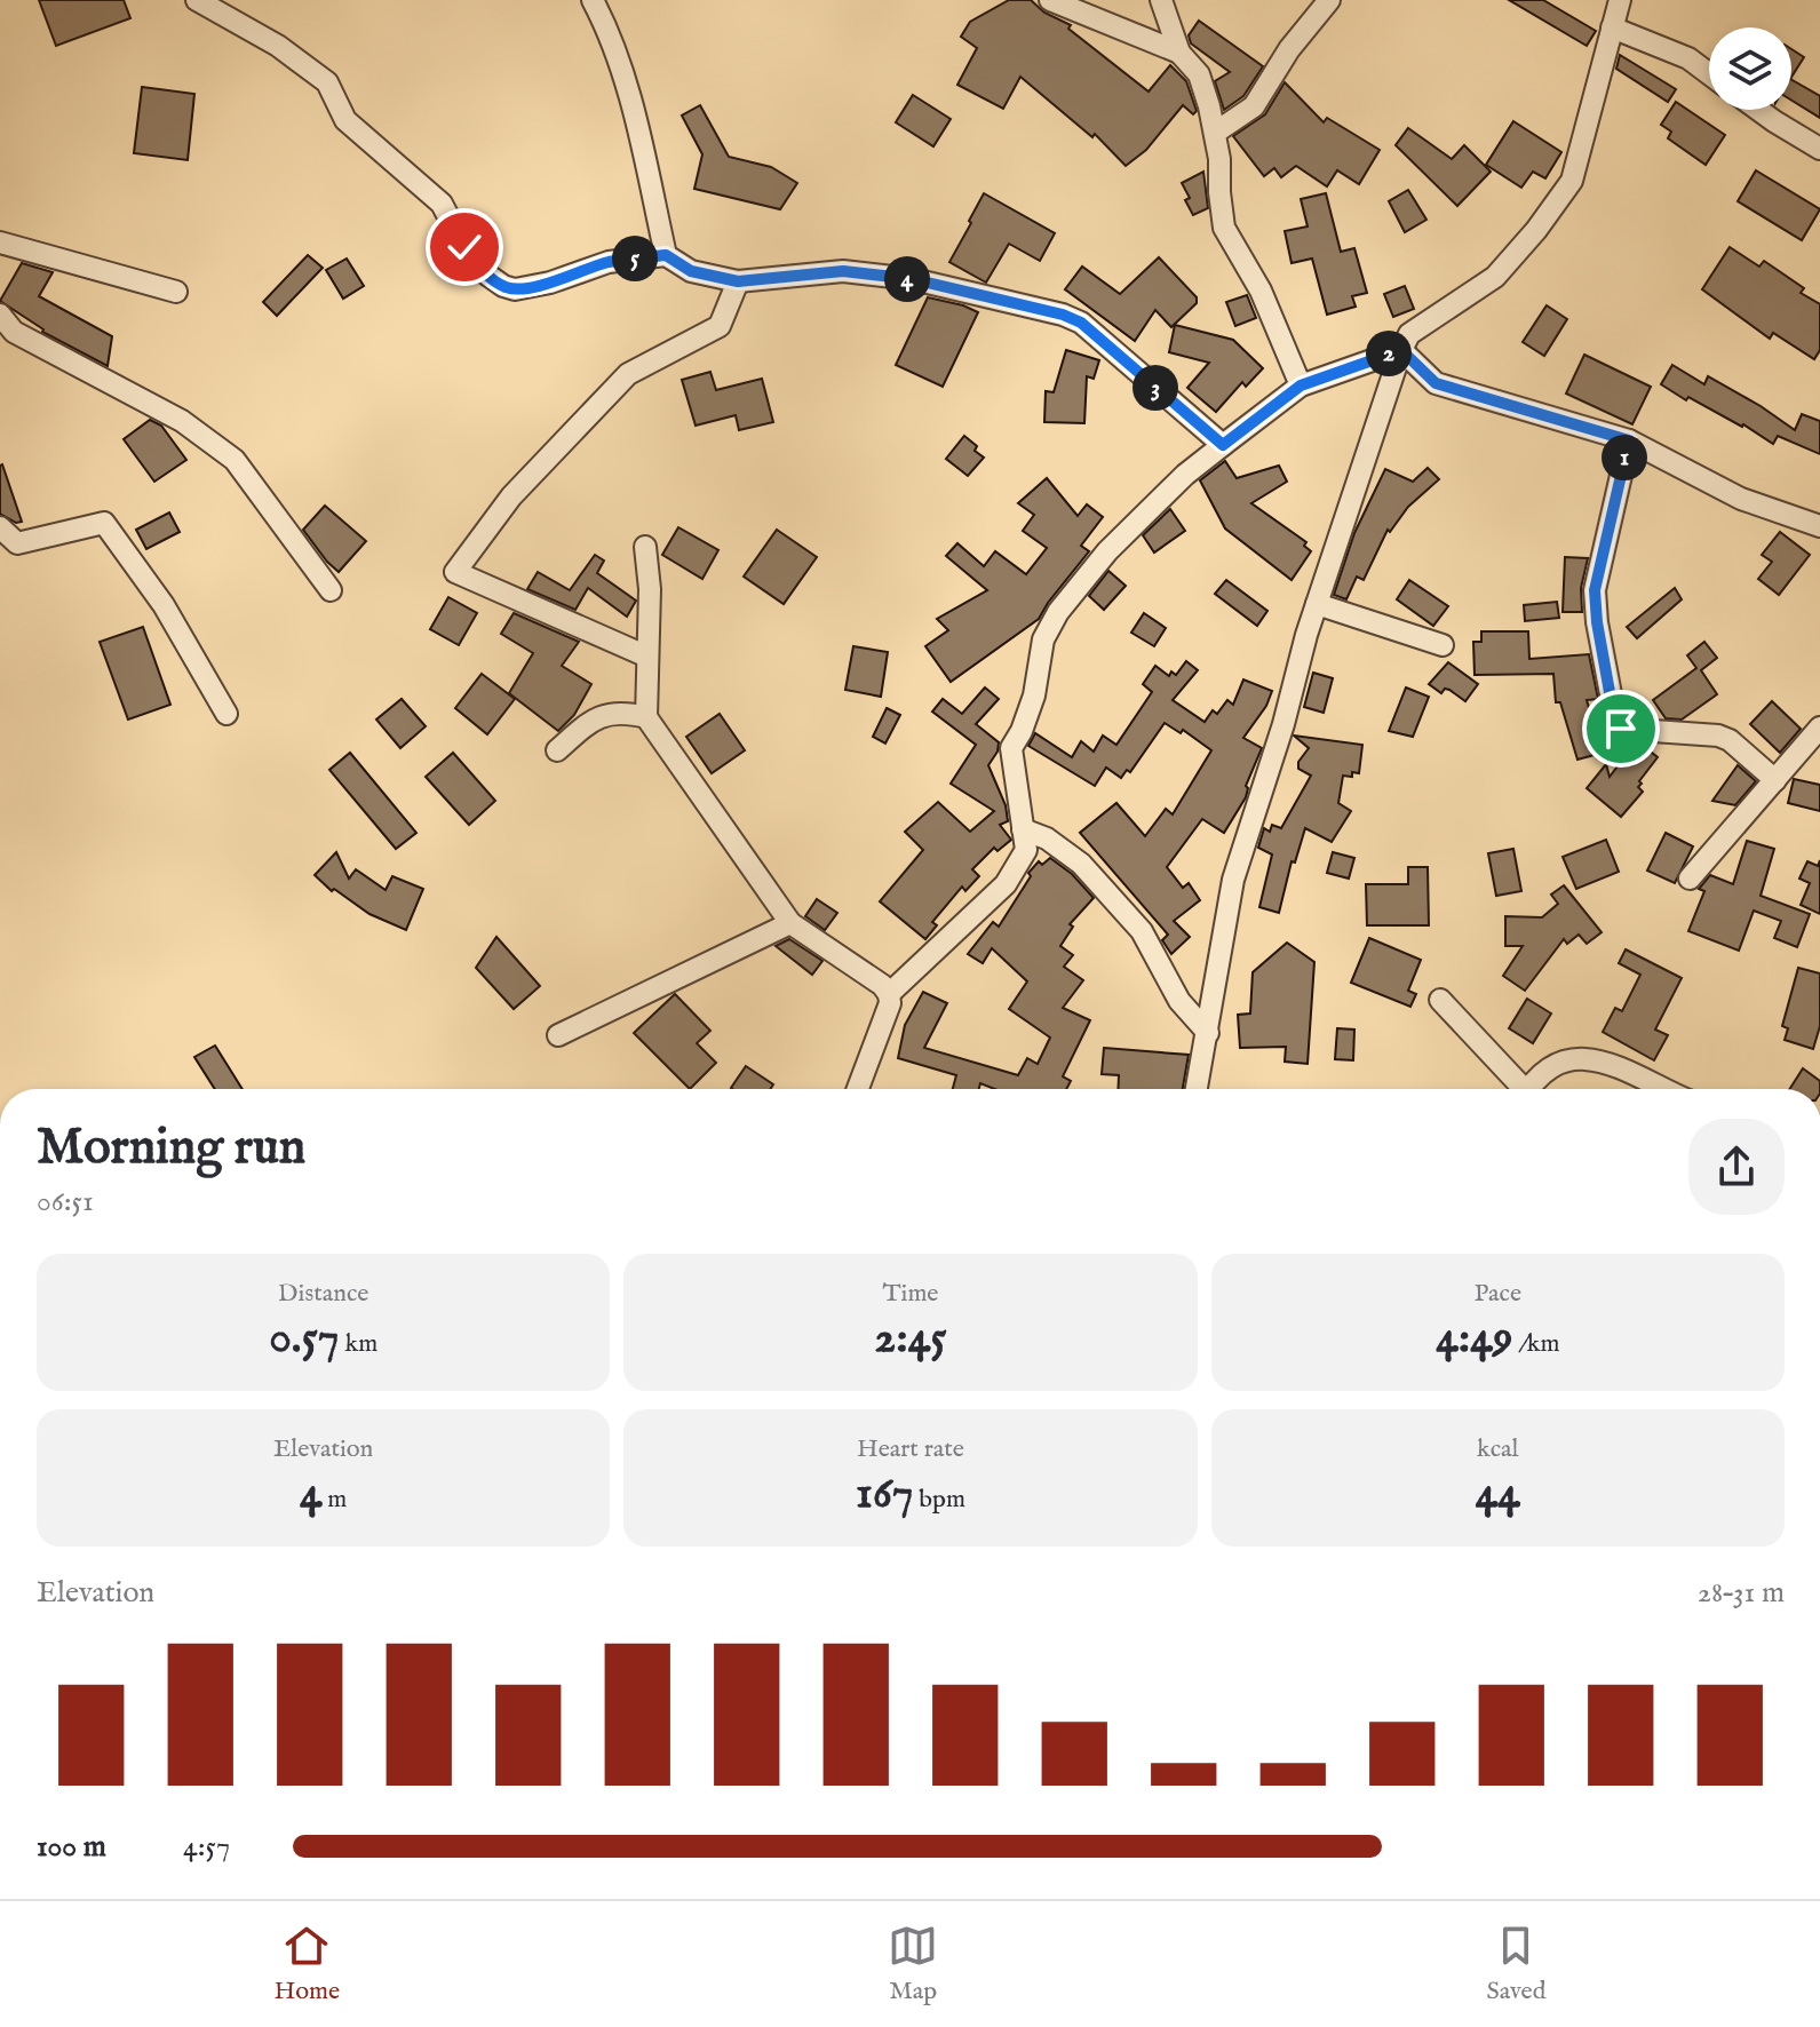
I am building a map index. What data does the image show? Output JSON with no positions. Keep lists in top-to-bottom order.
{
  "page": {
    "pins": [
      "5",
      "4",
      "2",
      "3",
      "1"
    ],
    "heading": ["Morning run", "06:51"],
    "stats": [
      ["Distance", "0.57 km"],
      ["Time", "2:45"],
      ["Pace", "4:49 /km"],
      ["Elevation", "4 m"],
      ["Heart rate", "167 bpm"],
      ["kcal", "44"]
    ],
    "chart": ["Elevation", "28–31 m"],
    "list": [
      {
        "name": "100 m",
        "note": "4:57"
      }
    ],
    "tabs": ["Home", "Map", "Saved"]
  }
}
